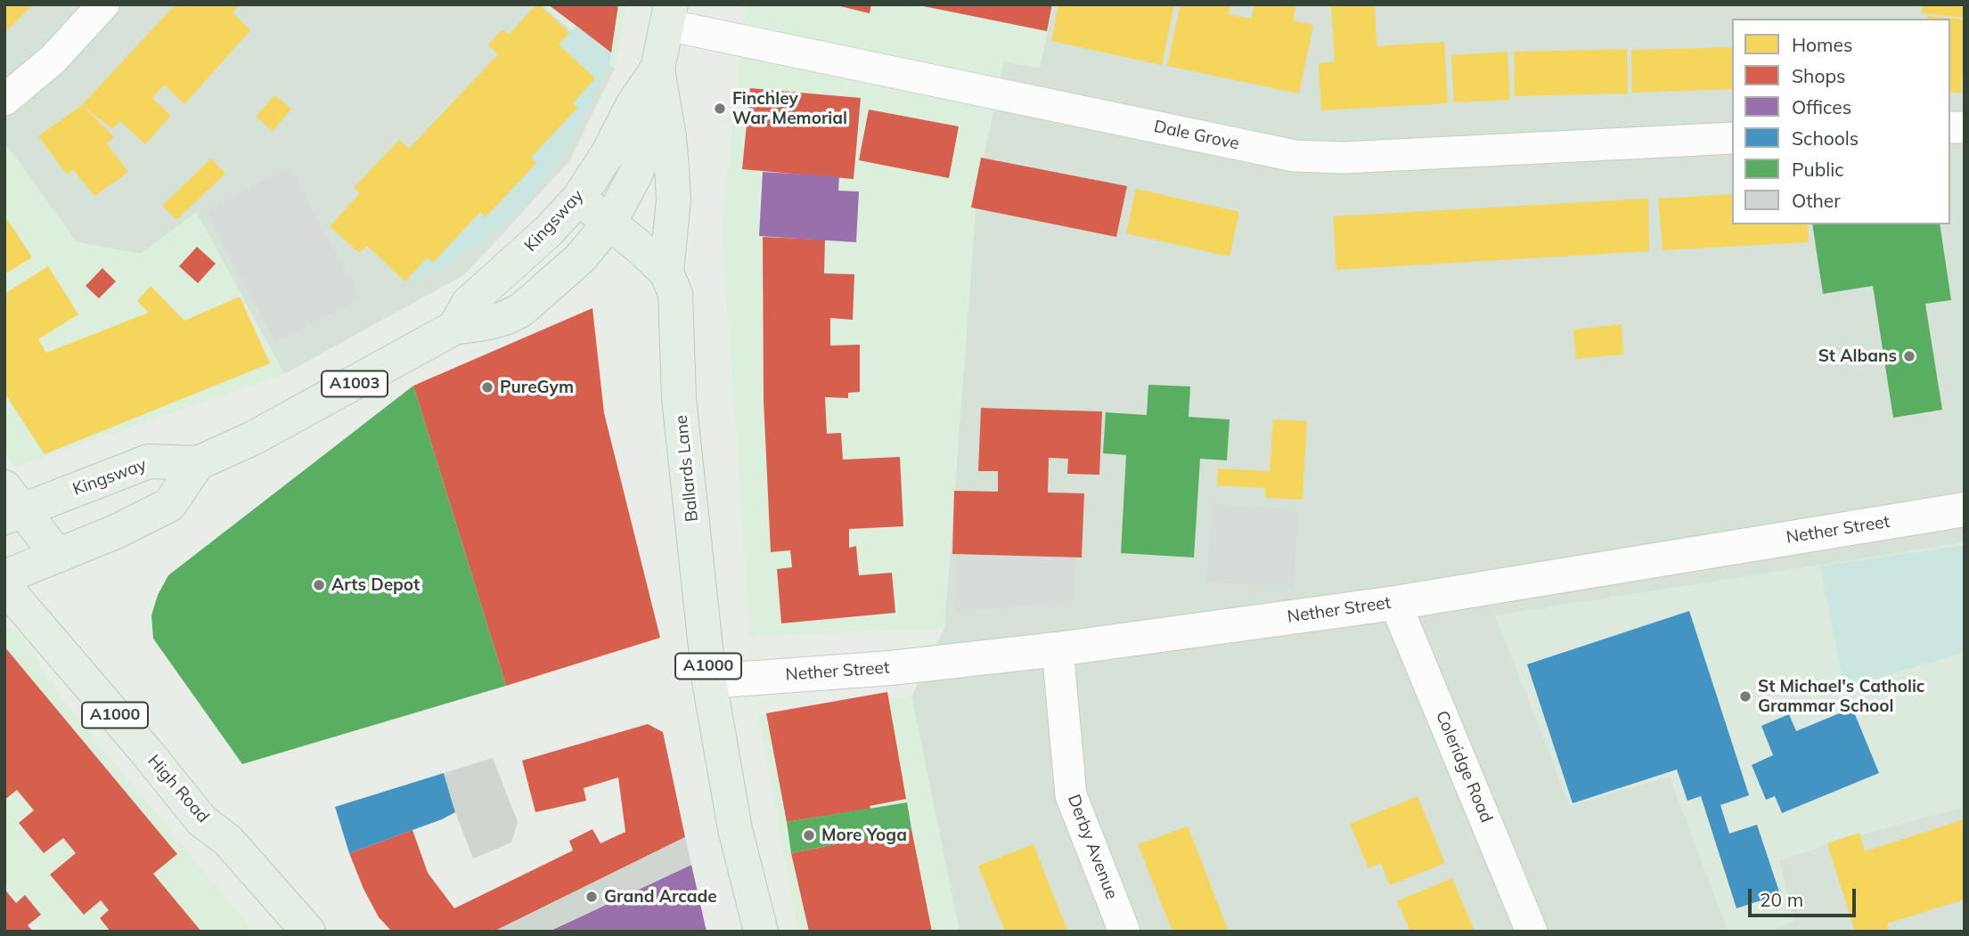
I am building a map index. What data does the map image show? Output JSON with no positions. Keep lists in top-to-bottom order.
{
  "streets": {
    "main road": [
      "Kingsway",
      "A1003",
      "Ballards Lane",
      "A1000",
      "High Road"
    ],
    "street": [
      "Dale Grove",
      "Nether Street",
      "Coleridge Road",
      "Derby Avenue"
    ]
  },
  "crossings": [
    ["Dale Grove", "Ballards Lane"],
    ["Kingsway", "Ballards Lane"],
    ["Kingsway", "A1000"],
    ["Ballards Lane", "Nether Street"],
    ["Ballards Lane", "A1000"],
    ["Nether Street", "Coleridge Road"],
    ["Nether Street", "Derby Avenue"]
  ],
  "places": [
    "Finchley War Memorial",
    "St Albans",
    "PureGym",
    "Arts Depot",
    "St Michael's Catholic Grammar School",
    "More Yoga",
    "Grand Arcade"
  ],
  "legend": [
    "Homes",
    "Shops",
    "Offices",
    "Schools",
    "Public",
    "Other"
  ],
  "scale_bar": "20 m"
}
